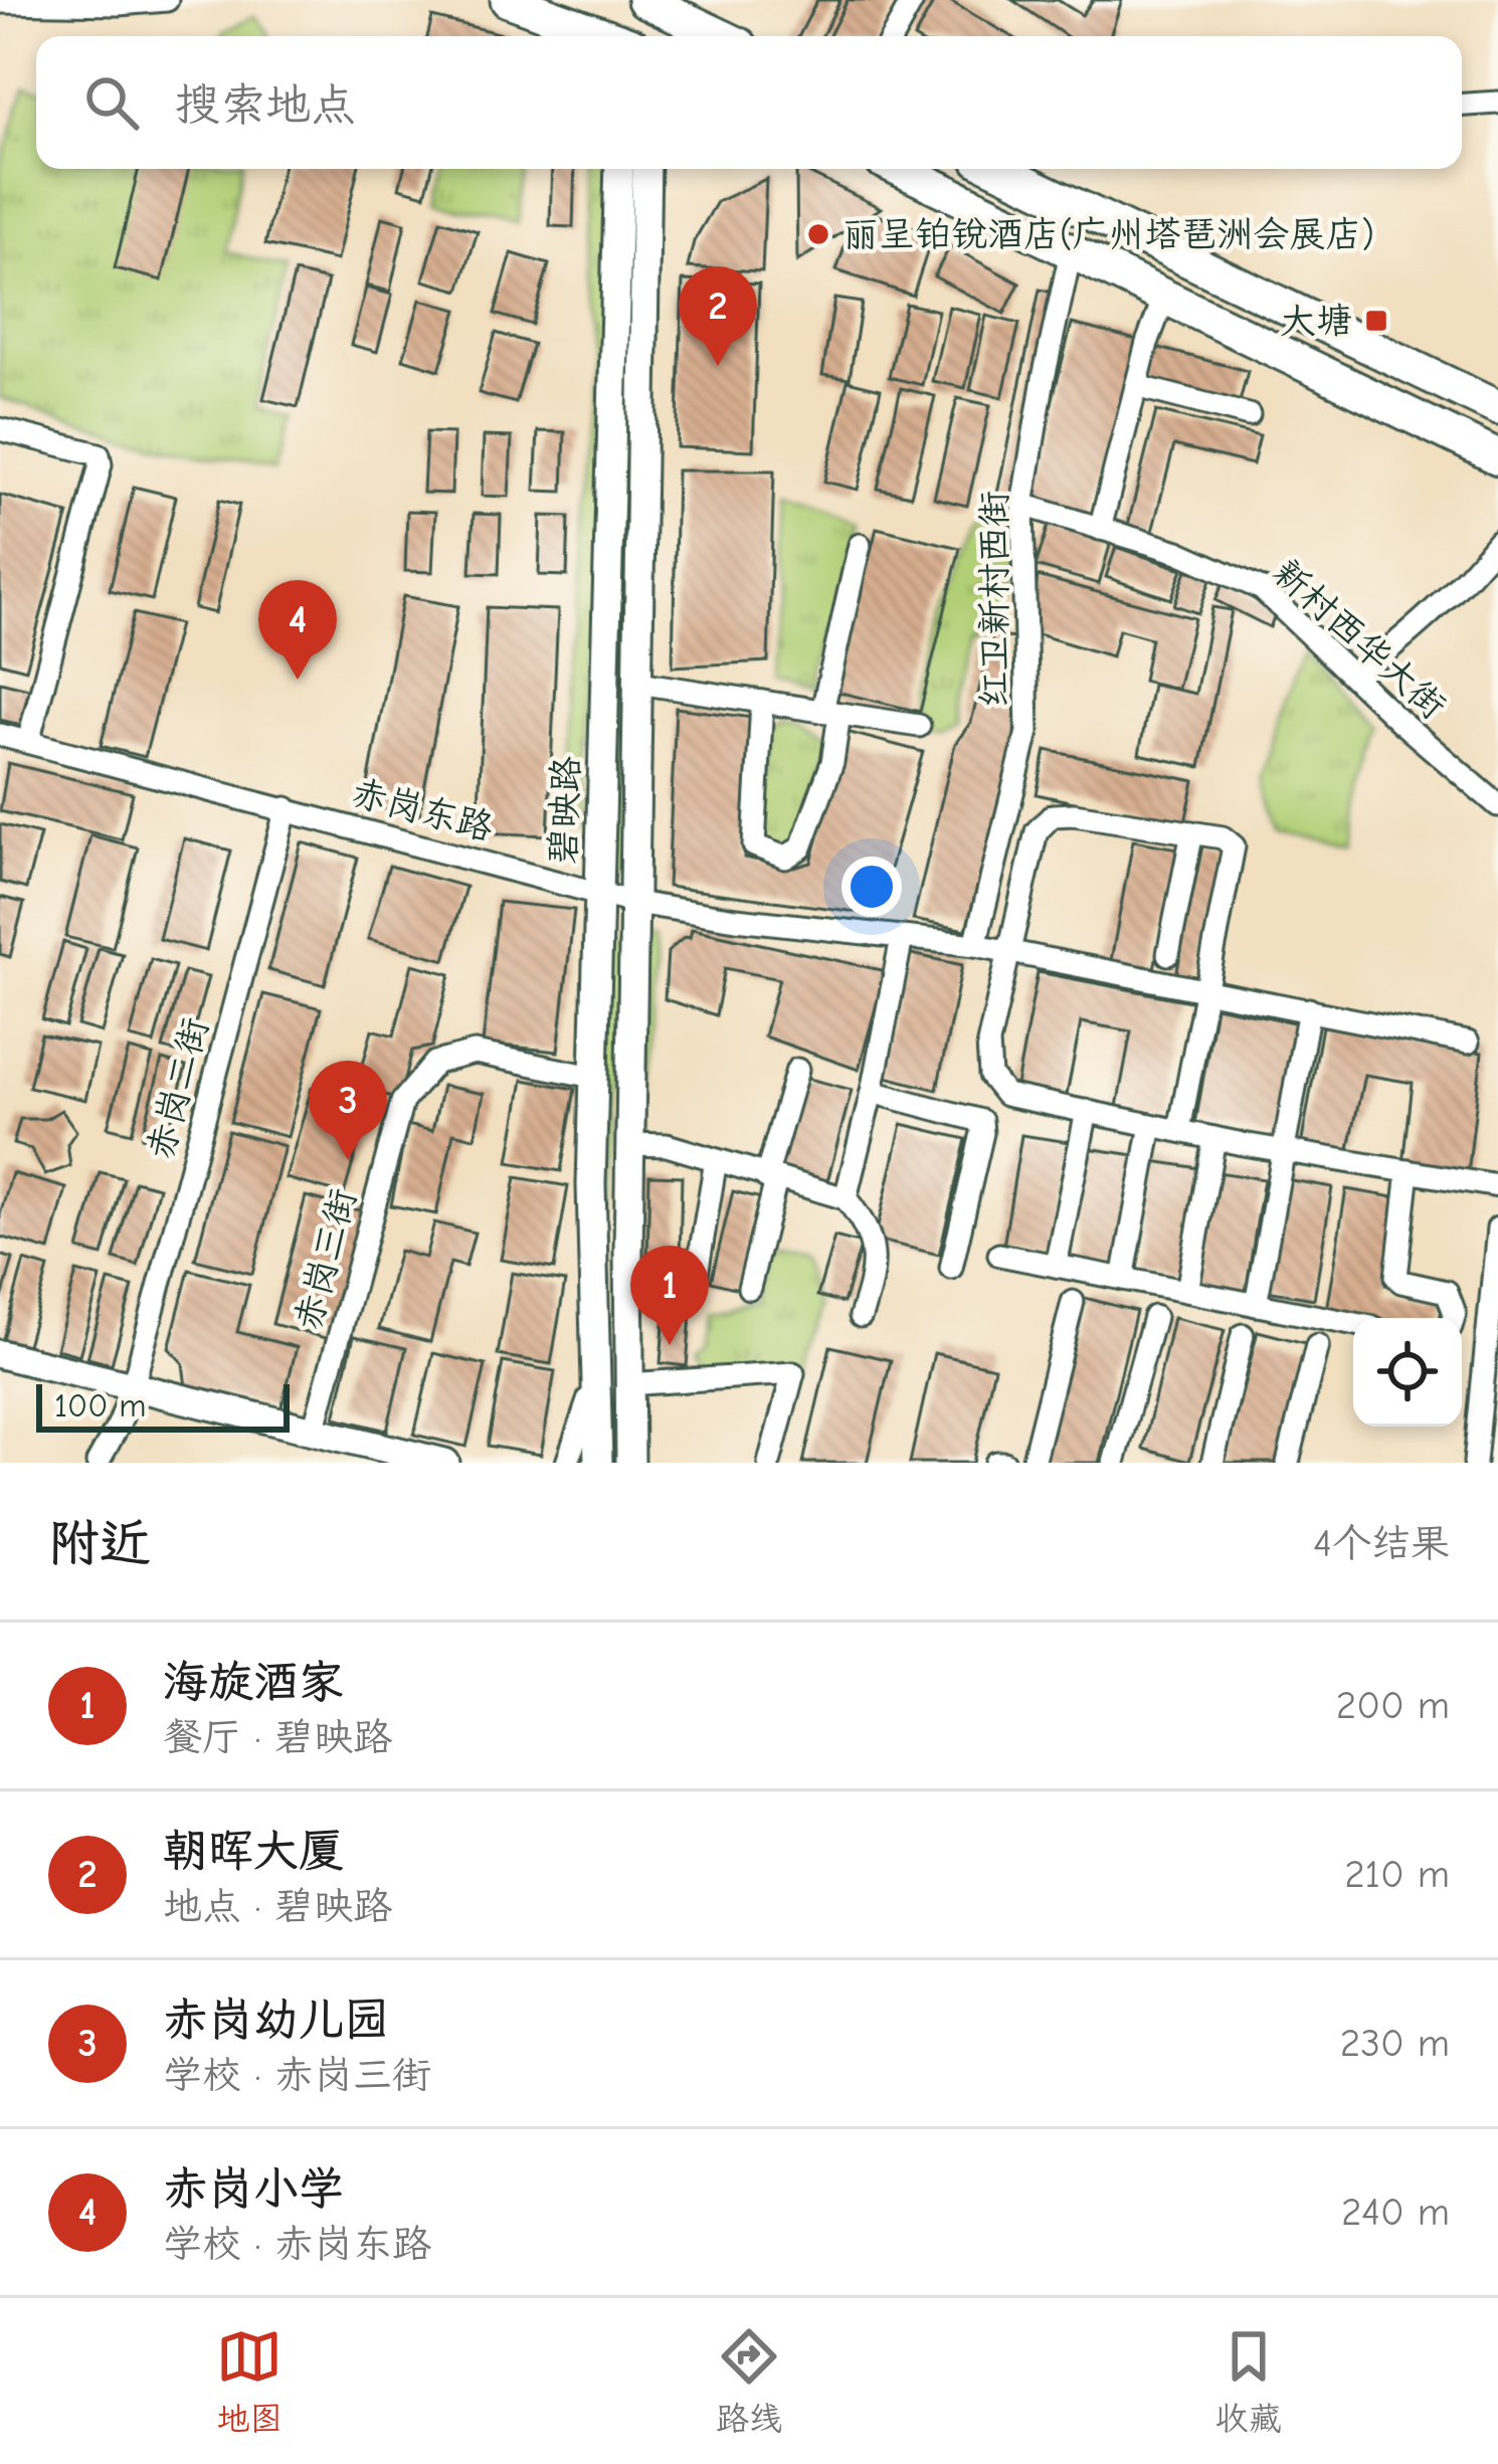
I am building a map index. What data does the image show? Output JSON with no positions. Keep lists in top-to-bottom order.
{
  "streets": {
    "main road": ["碧映路"],
    "street": [
      "红卫新村西街",
      "新村西华大街",
      "赤岗东路",
      "赤岗二街",
      "赤岗三街"
    ]
  },
  "crossings": [
    ["红卫新村西街", "新村西华大街"],
    ["红卫新村西街", "赤岗东路"],
    ["赤岗东路", "碧映路"],
    ["赤岗东路", "赤岗二街"],
    ["碧映路", "赤岗三街"]
  ],
  "places": {
    "other": ["丽呈铂锐酒店(广州塔琶洲会展店)"],
    "transit": ["大塘"]
  },
  "scale_bar": "100 m",
  "page": {
    "search": "搜索地点",
    "pins": [
      "2",
      "4",
      "3",
      "1"
    ],
    "scale": "100 m",
    "heading": ["附近", "4个结果"],
    "list": [
      {
        "mark": "1",
        "name": "海旋酒家",
        "note": "餐厅 · 碧映路",
        "value": "200 m"
      },
      {
        "mark": "2",
        "name": "朝晖大厦",
        "note": "地点 · 碧映路",
        "value": "210 m"
      },
      {
        "mark": "3",
        "name": "赤岗幼儿园",
        "note": "学校 · 赤岗三街",
        "value": "230 m"
      },
      {
        "mark": "4",
        "name": "赤岗小学",
        "note": "学校 · 赤岗东路",
        "value": "240 m"
      }
    ],
    "nav": ["地图", "路线", "收藏"]
  }
}
